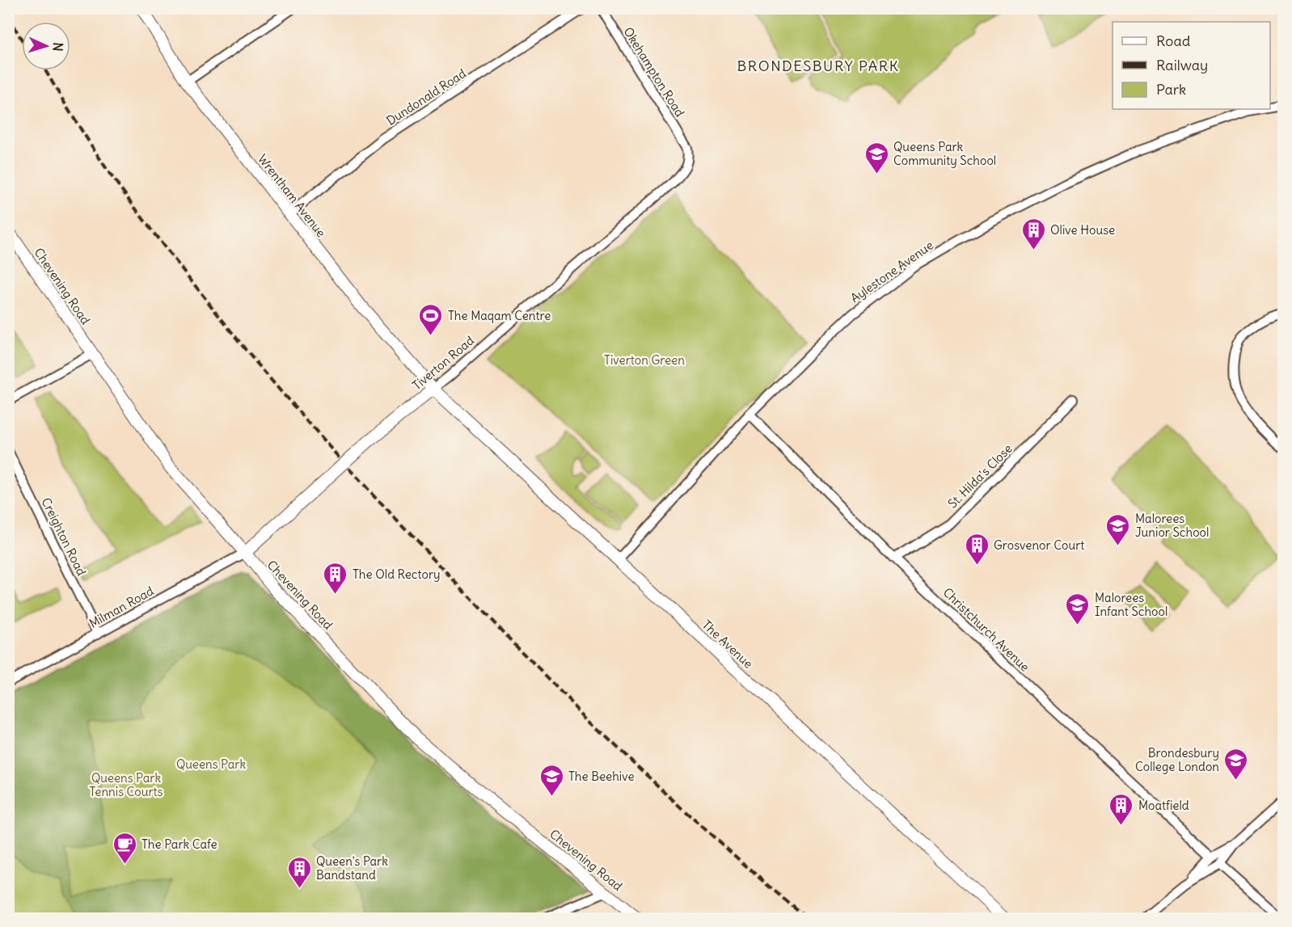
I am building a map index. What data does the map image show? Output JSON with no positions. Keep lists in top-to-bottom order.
{
  "streets": {
    "street": [
      "Okehampton Road",
      "Dundonald Road",
      "Wrentham Avenue",
      "Aylestone Avenue",
      "Chevening Road",
      "Tiverton Road",
      "St. Hilda's Close",
      "Creighton Road",
      "Milman Road",
      "Christchurch Avenue",
      "The Avenue"
    ]
  },
  "crossings": [
    ["Okehampton Road", "Tiverton Road"],
    ["Dundonald Road", "Wrentham Avenue"],
    ["Wrentham Avenue", "Tiverton Road"],
    ["Wrentham Avenue", "The Avenue"],
    ["Aylestone Avenue", "Christchurch Avenue"],
    ["Aylestone Avenue", "The Avenue"],
    ["Chevening Road", "Tiverton Road"],
    ["Chevening Road", "Milman Road"],
    ["Tiverton Road", "Milman Road"],
    ["Tiverton Road", "The Avenue"],
    ["St. Hilda's Close", "Christchurch Avenue"],
    ["Creighton Road", "Milman Road"]
  ],
  "districts": ["BRONDESBURY PARK"],
  "parks": ["Tiverton Green", "Queens Park", "Queens Park Tennis Courts"],
  "places": {
    "school or university": [
      "Queens Park Community School",
      "Malorees Junior School",
      "Malorees Infant School",
      "Brondesbury College London",
      "The Beehive"
    ],
    "building": [
      "Olive House",
      "Grosvenor Court",
      "The Old Rectory",
      "Moatfield",
      "Queen's Park Bandstand"
    ],
    "sports": ["The Maqam Centre"],
    "cafe": ["The Park Cafe"]
  },
  "legend": ["Road", "Railway", "Park"],
  "north": "right"
}
